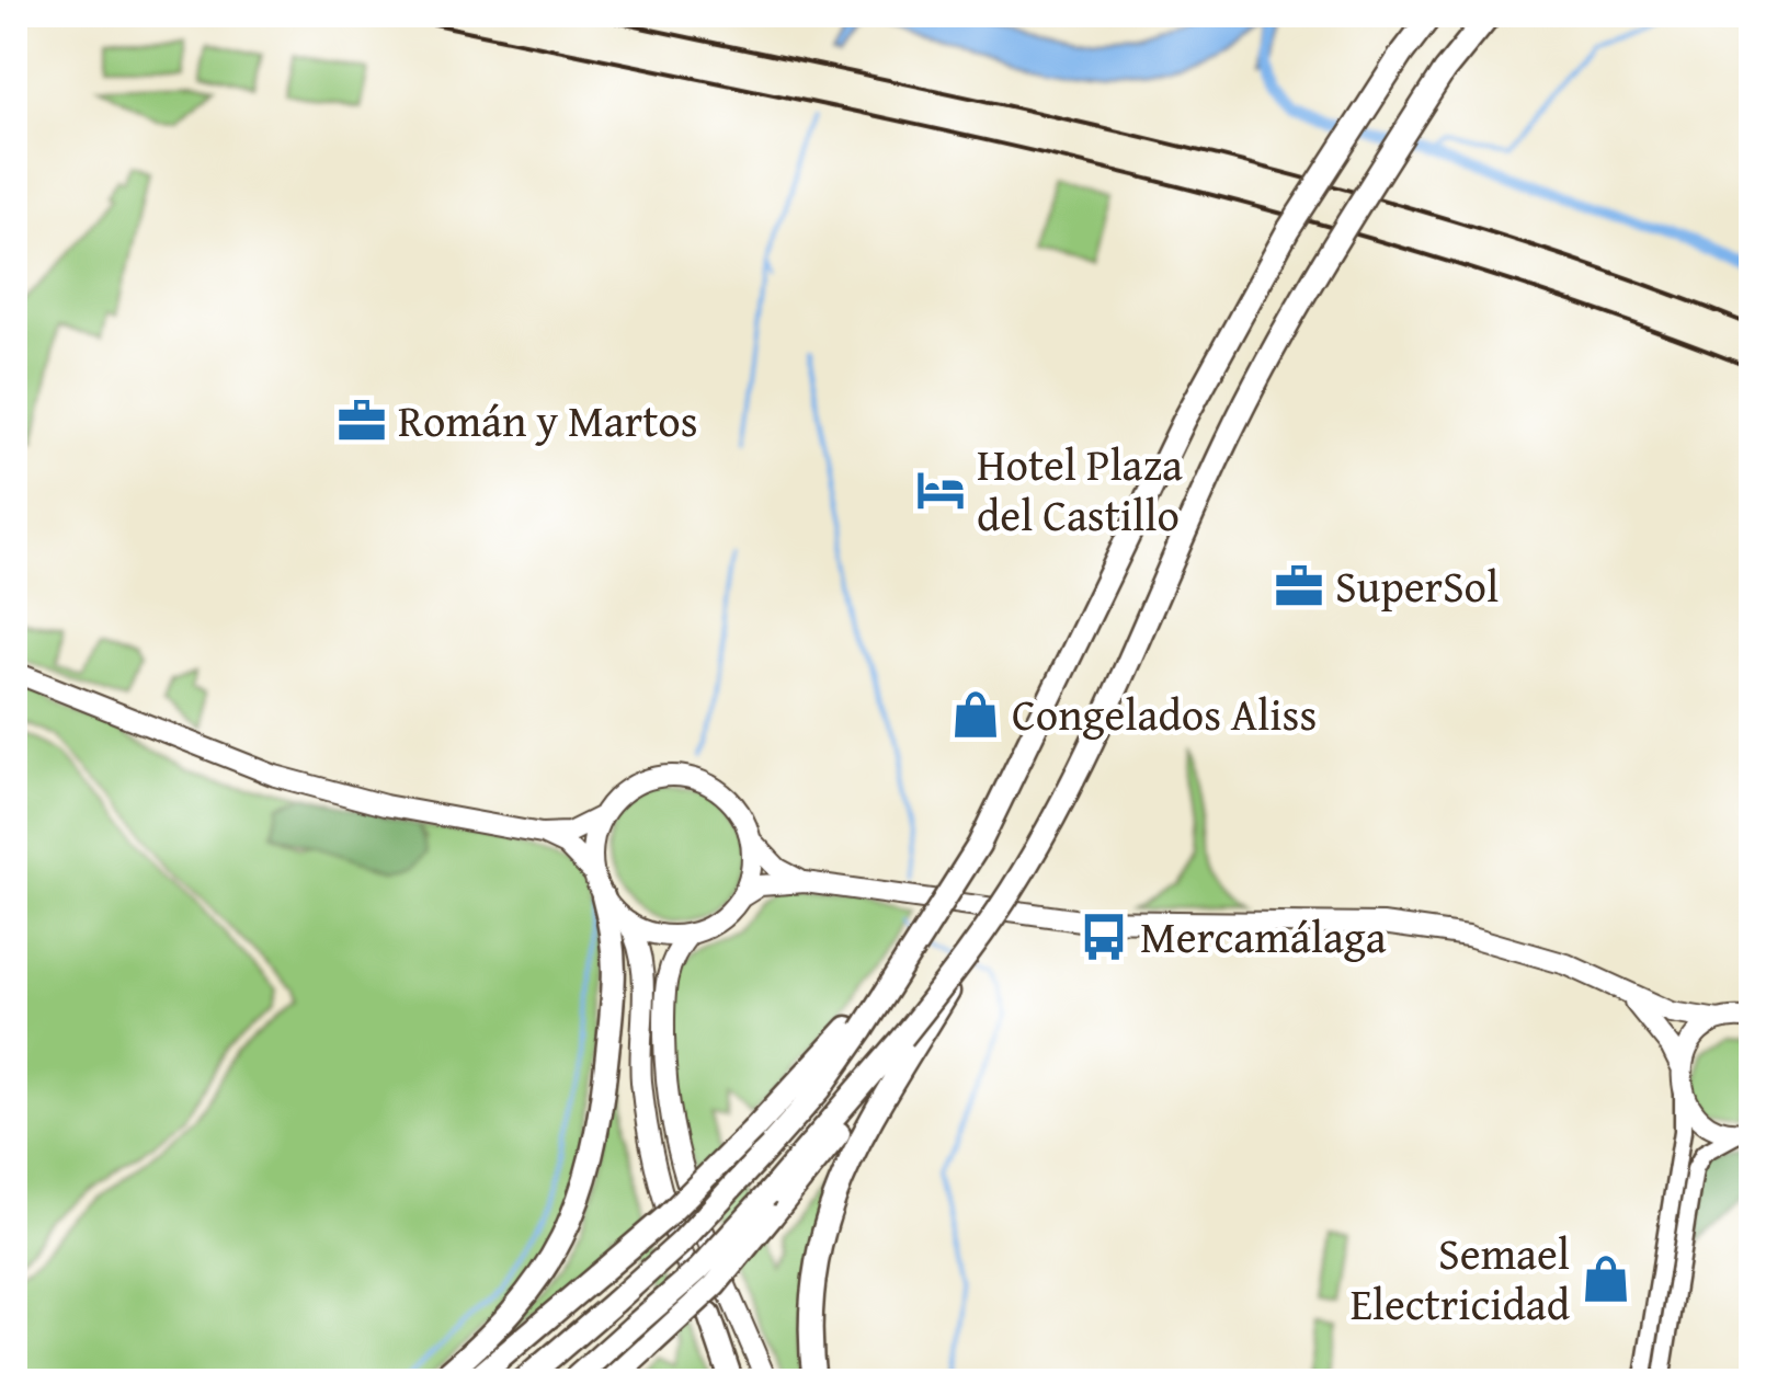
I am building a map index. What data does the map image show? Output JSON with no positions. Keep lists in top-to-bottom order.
{
  "places": {
    "office": ["Román y Martos", "SuperSol"],
    "hotel": ["Hotel Plaza del Castillo"],
    "shop": ["Congelados Aliss", "Semael Electricidad"],
    "bus stop": ["Mercamálaga"]
  }
}
